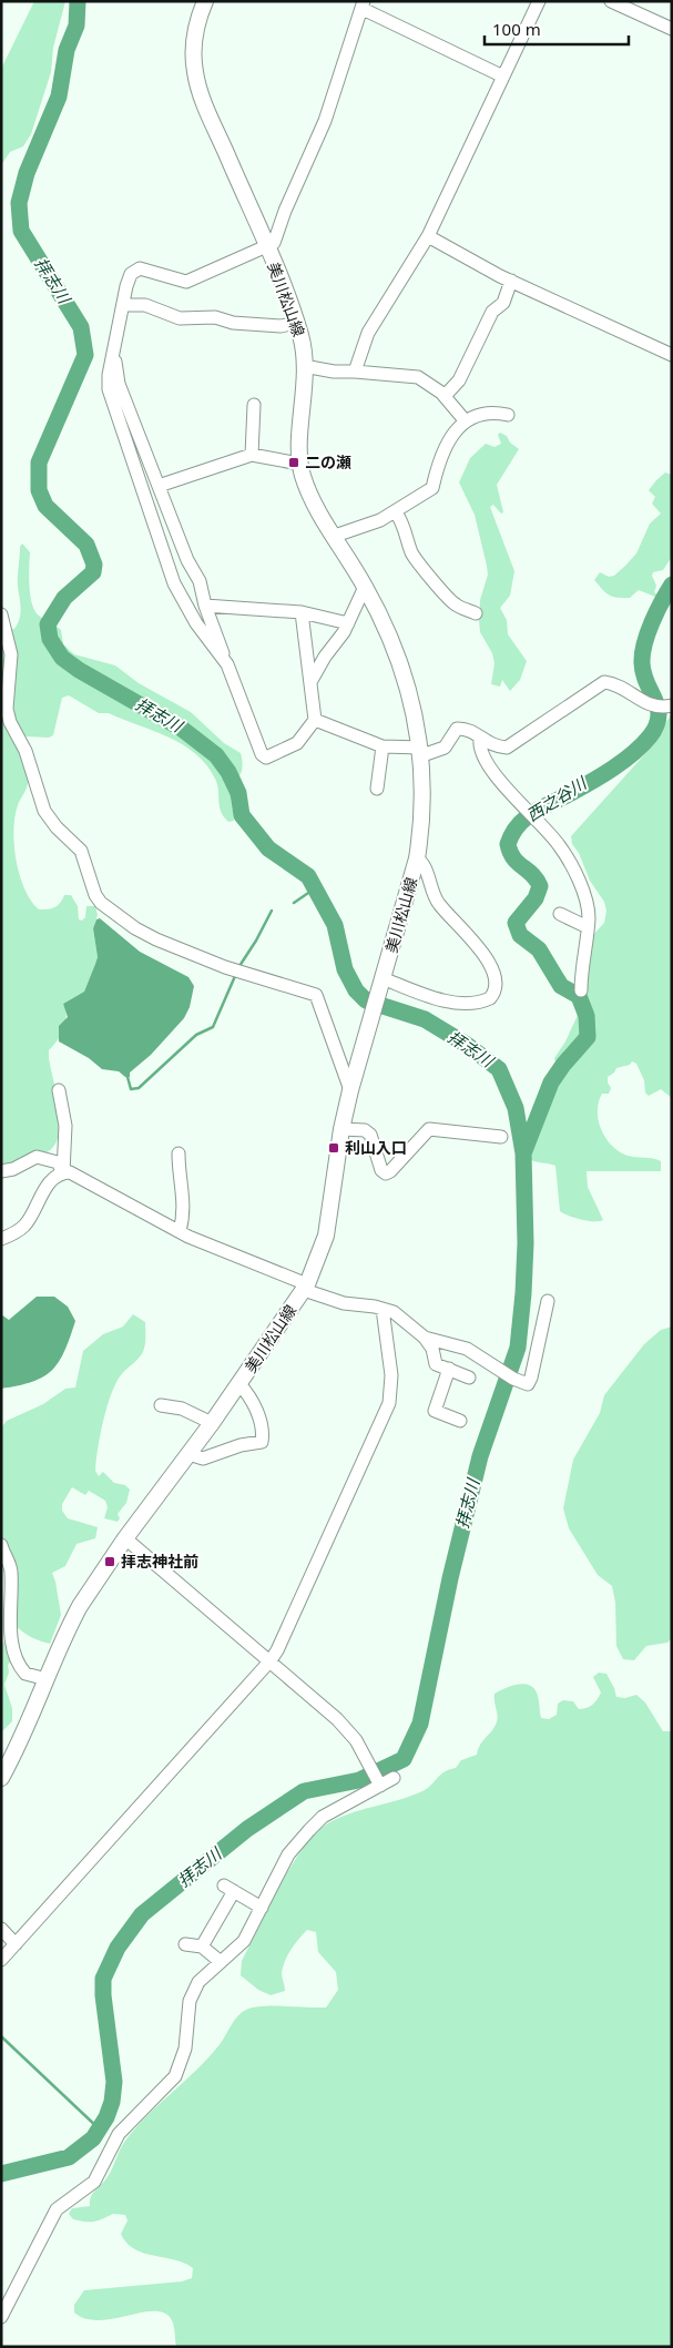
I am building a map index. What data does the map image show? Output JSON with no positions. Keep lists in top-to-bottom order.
{
  "streets": {
    "main road": ["美川松山線"]
  },
  "water": ["拝志川", "西之谷川"],
  "places": {
    "transit": ["二の瀬", "利山入口", "拝志神社前"]
  },
  "scale_bar": "100 m"
}
